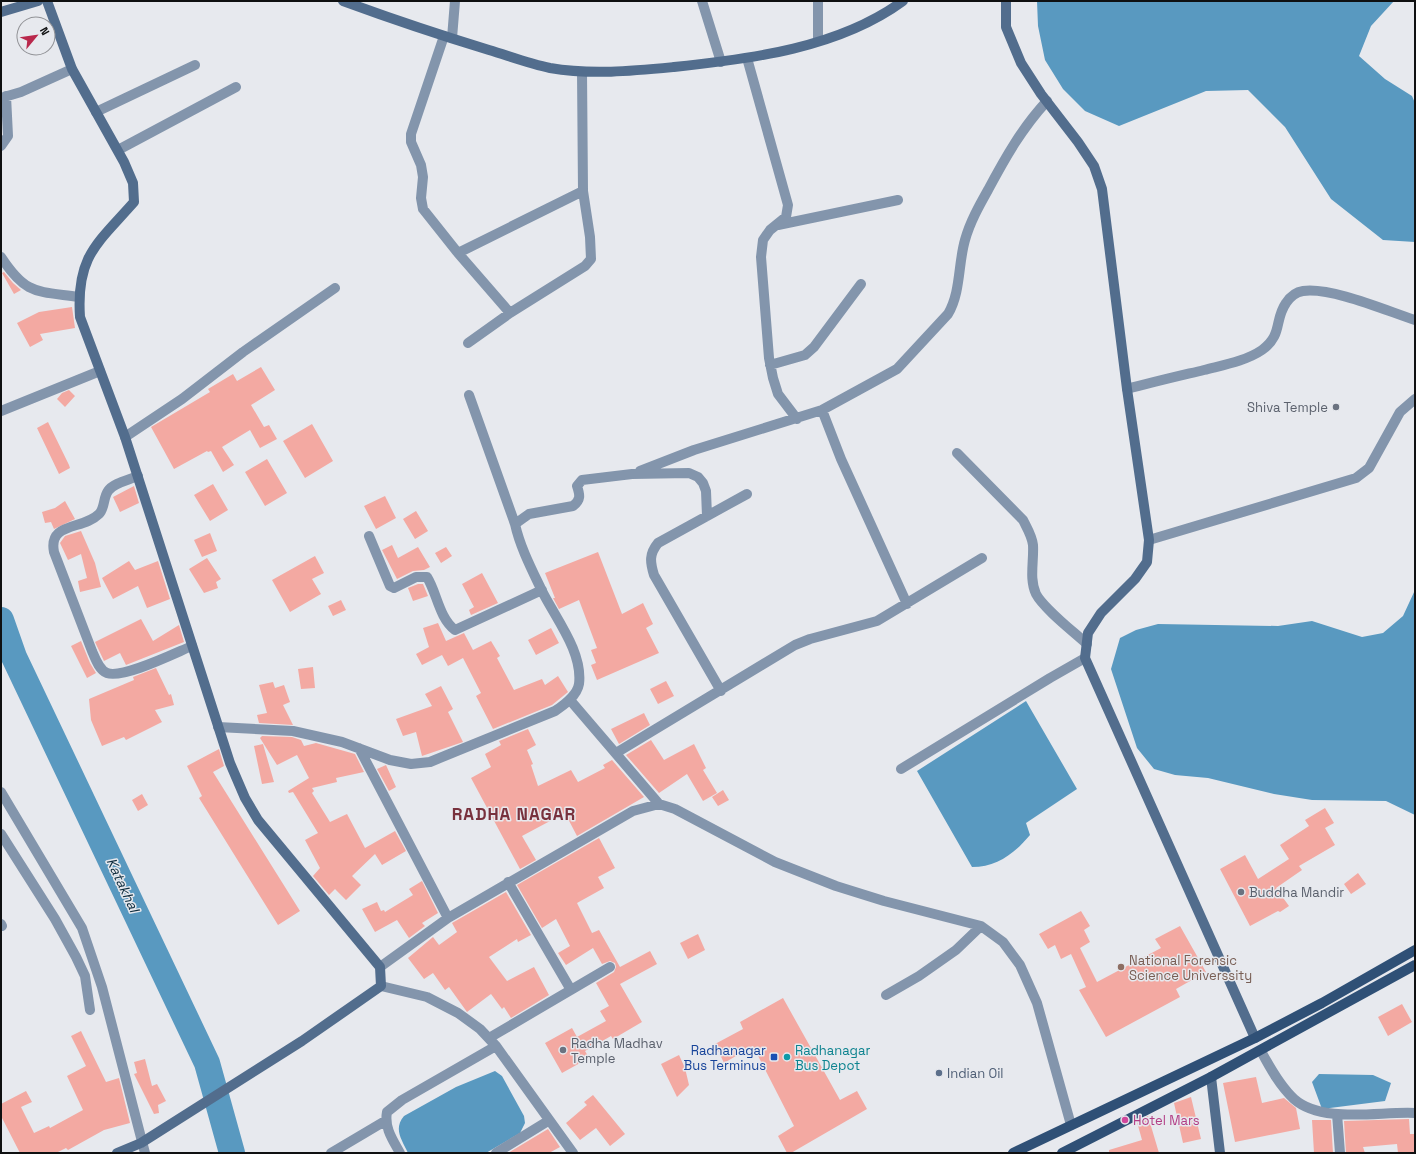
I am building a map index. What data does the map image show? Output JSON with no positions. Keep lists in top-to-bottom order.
{
  "districts": ["RADHA NAGAR"],
  "water": ["Katakhal"],
  "places": {
    "other": [
      "Shiva Temple",
      "Buddha Mandir",
      "National Forensic Science Universsity",
      "Radha Madhav Temple",
      "Radhanagar Bus Depot",
      "Indian Oil",
      "Hotel Mars"
    ],
    "transit": ["Radhanagar Bus Terminus"]
  },
  "north": "top right"
}
